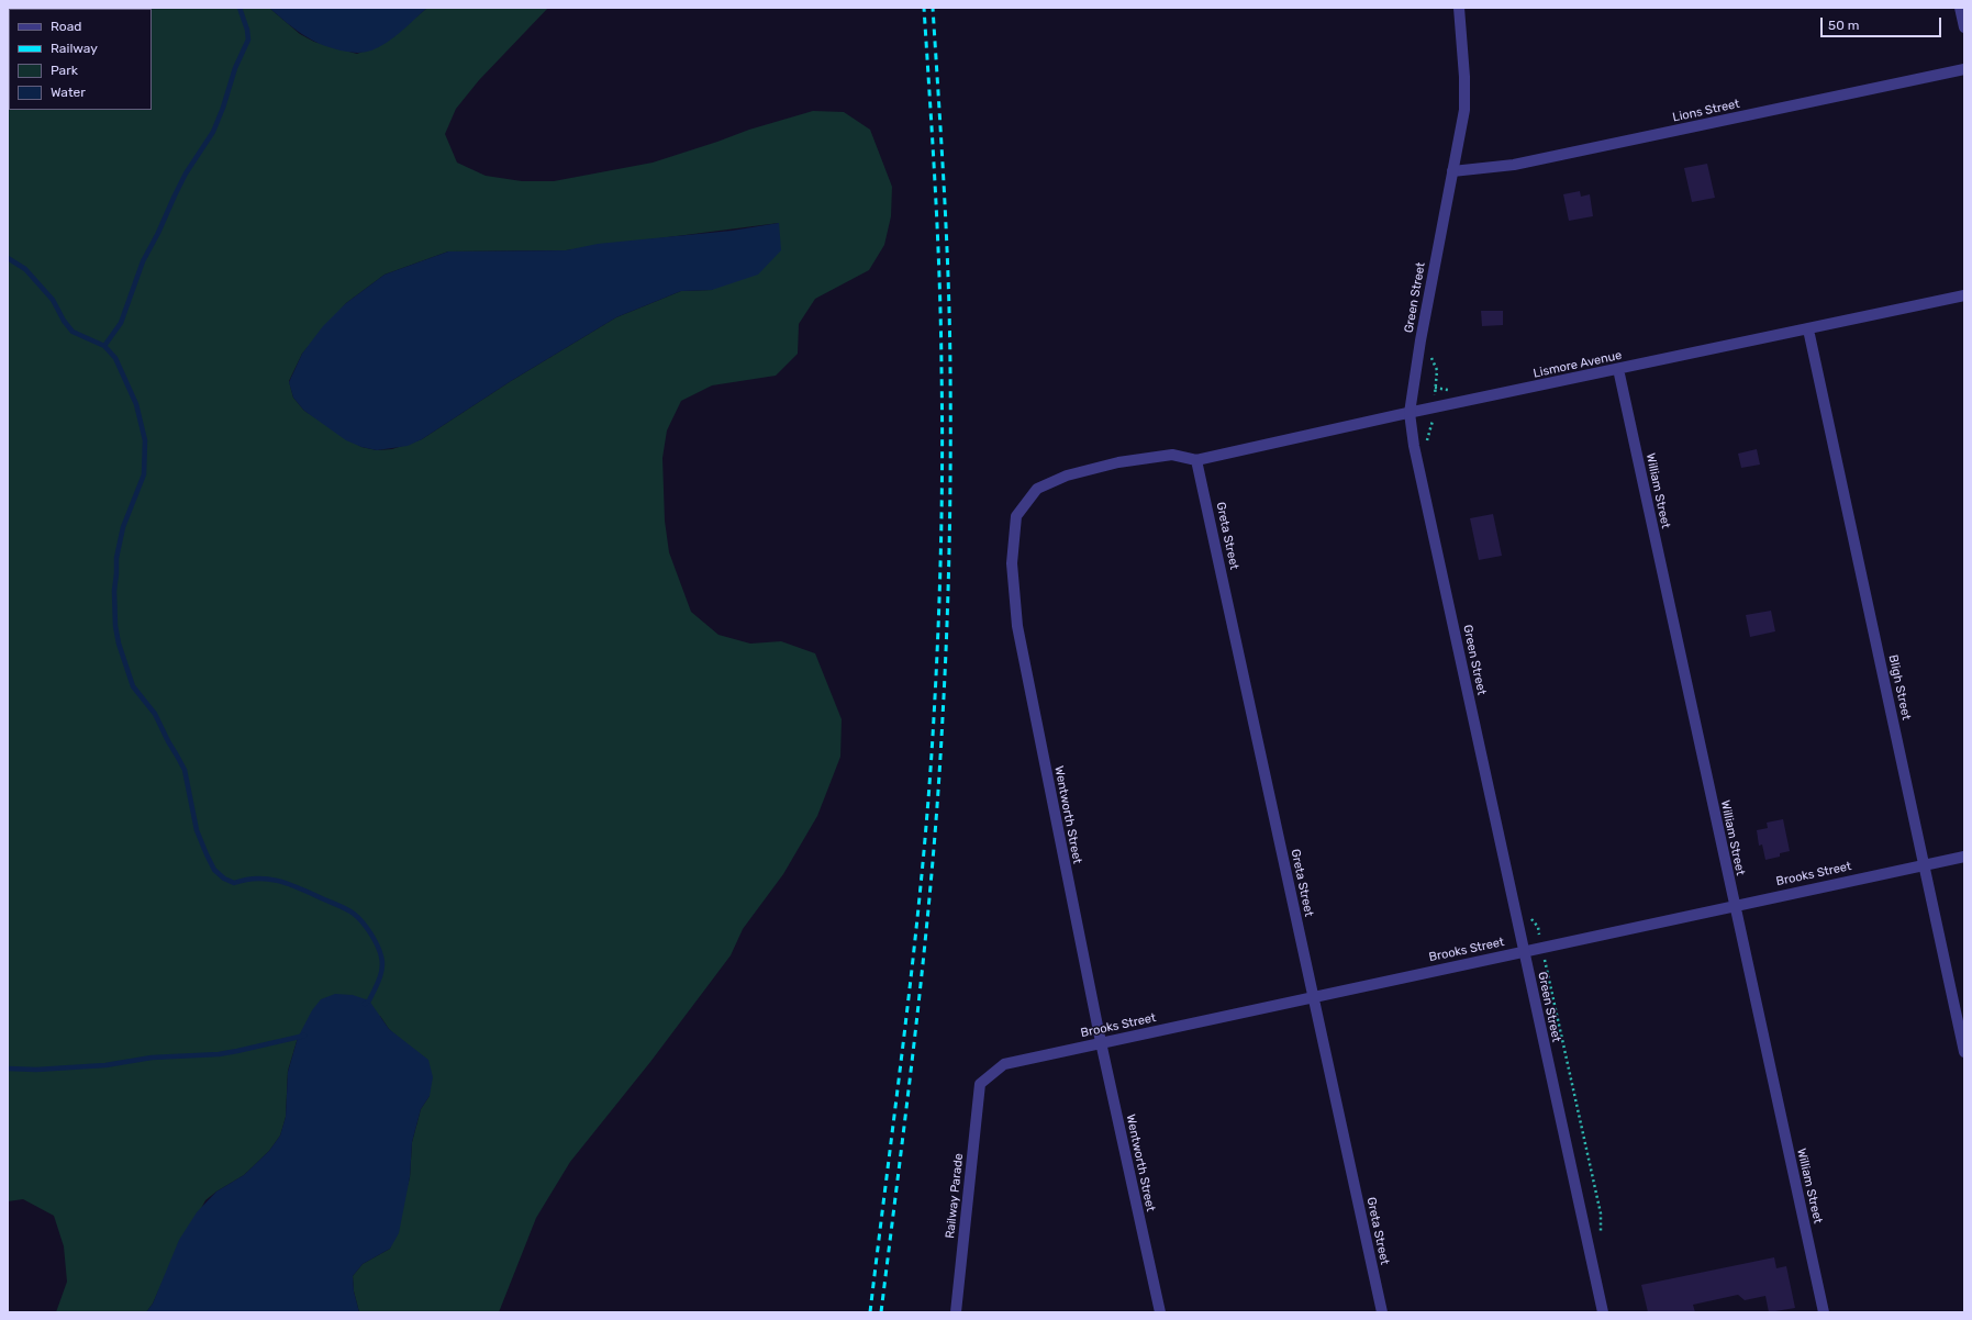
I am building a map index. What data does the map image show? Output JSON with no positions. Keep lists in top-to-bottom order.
{
  "streets": {
    "street": [
      "Lions Street",
      "Green Street",
      "Lismore Avenue",
      "William Street",
      "Greta Street",
      "Bligh Street",
      "Wentworth Street",
      "Brooks Street",
      "Railway Parade"
    ]
  },
  "crossings": [
    ["Lions Street", "Green Street"],
    ["Green Street", "Lismore Avenue"],
    ["Green Street", "Brooks Street"],
    ["Lismore Avenue", "William Street"],
    ["Lismore Avenue", "Greta Street"],
    ["Lismore Avenue", "Bligh Street"],
    ["Lismore Avenue", "Wentworth Street"],
    ["William Street", "Brooks Street"],
    ["Greta Street", "Wentworth Street"],
    ["Greta Street", "Brooks Street"],
    ["Bligh Street", "Brooks Street"],
    ["Wentworth Street", "Brooks Street"],
    ["Brooks Street", "Railway Parade"]
  ],
  "legend": [
    "Road",
    "Railway",
    "Park",
    "Water"
  ],
  "scale_bar": "50 m"
}
